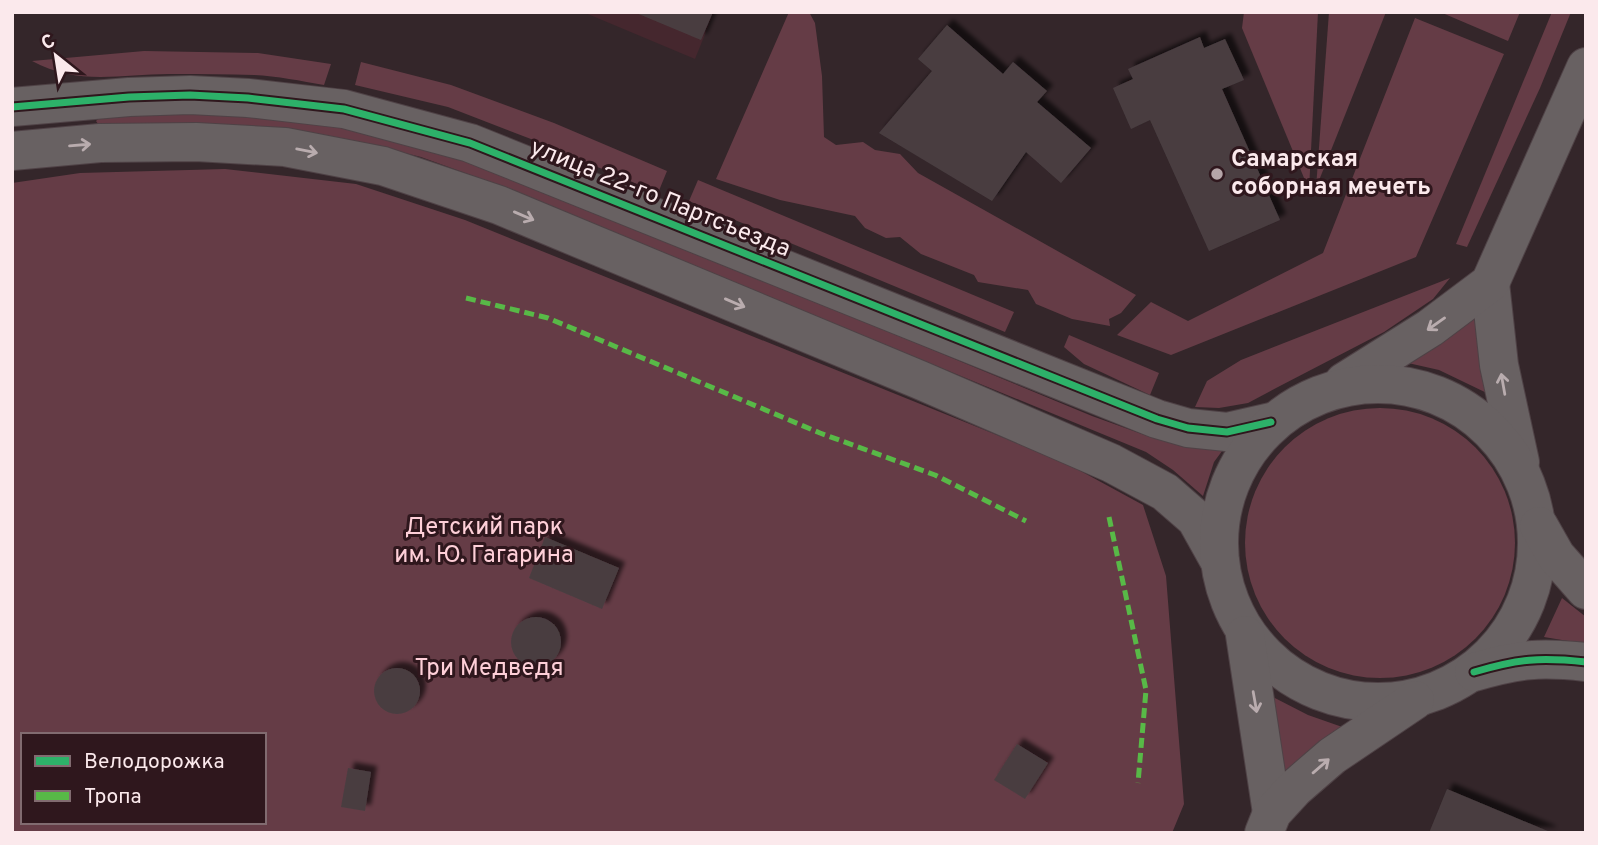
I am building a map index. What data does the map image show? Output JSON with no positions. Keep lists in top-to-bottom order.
{
  "streets": {
    "street": ["улица 22-го Партсъезда"]
  },
  "parks": ["Детский парк им. Ю. Гагарина", "Три Медведя"],
  "places": ["Самарская соборная мечеть"],
  "legend": ["Велодорожка", "Тропа"],
  "north": "top left"
}
